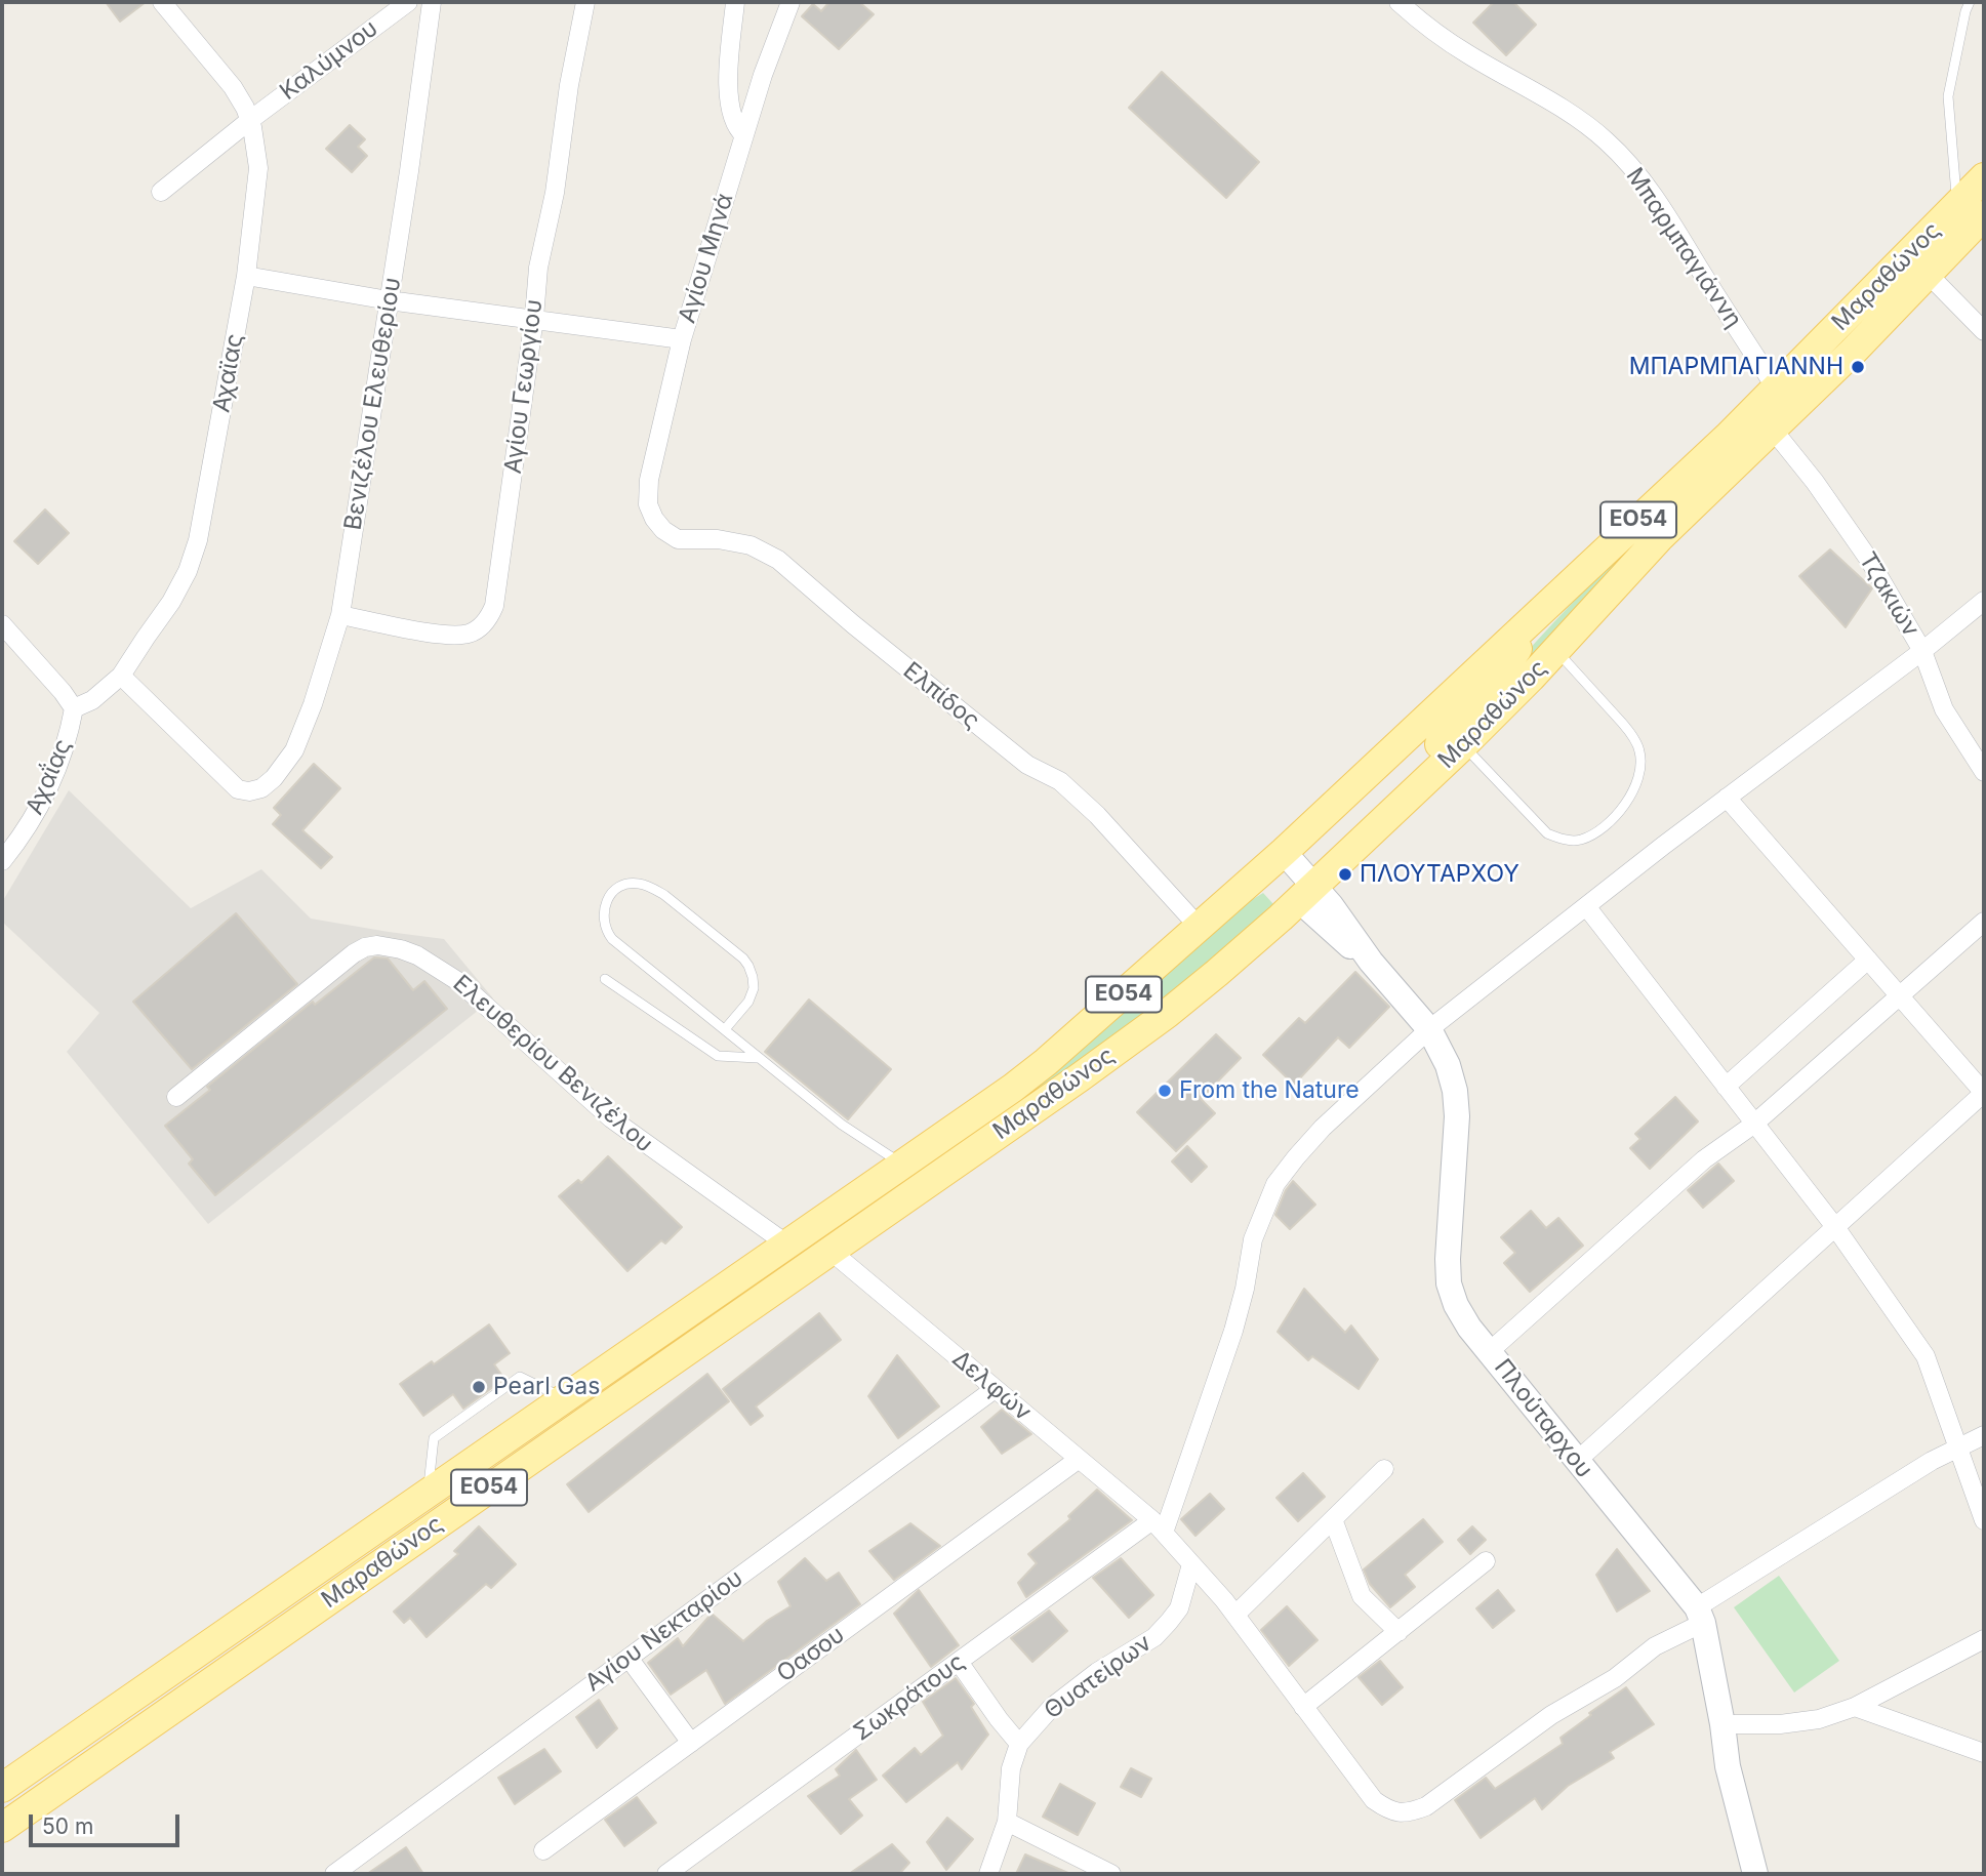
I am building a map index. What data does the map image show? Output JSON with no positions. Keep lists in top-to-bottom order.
{
  "streets": {
    "main road": ["Μαραθώνος", "ΕΟ54"],
    "street": [
      "Καλύμνου",
      "Μπαρμπαγιάννη",
      "Αγίου Μηνά",
      "Αχαϊας",
      "Αγίου Γεωργίου",
      "Βενιζέλου Ελευθερίου",
      "Τζακιών",
      "Ελπίδος",
      "Αχαΐας",
      "Ελευθερίου Βενιζέλου",
      "Δελφών",
      "Πλούταρχου",
      "Αγίου Νεκταρίου",
      "Οασου",
      "Θυατείρων",
      "Σωκράτους"
    ]
  },
  "crossings": [
    ["Καλύμνου", "Αχαϊας"],
    ["Μπαρμπαγιάννη", "Μαραθώνος"],
    ["Αγίου Μηνά", "Ελπίδος"],
    ["Μαραθώνος", "Τζακιών"],
    ["Μαραθώνος", "Ελπίδος"],
    ["Μαραθώνος", "Ελευθερίου Βενιζέλου"],
    ["Μαραθώνος", "Δελφών"],
    ["Μαραθώνος", "Πλούταρχου"],
    ["Αχαϊας", "Βενιζέλου Ελευθερίου"],
    ["Αχαϊας", "Αχαΐας"],
    ["Αγίου Γεωργίου", "Βενιζέλου Ελευθερίου"],
    ["Δελφών", "Πλούταρχου"],
    ["Δελφών", "Αγίου Νεκταρίου"],
    ["Δελφών", "Οασου"],
    ["Δελφών", "Θυατείρων"],
    ["Δελφών", "Σωκράτους"]
  ],
  "places": [
    "ΜΠΑΡΜΠΑΓΙΑΝΝΗ",
    "ΠΛΟΥΤΑΡΧΟΥ",
    "From the Nature",
    "Pearl Gas"
  ],
  "scale_bar": "50 m"
}
